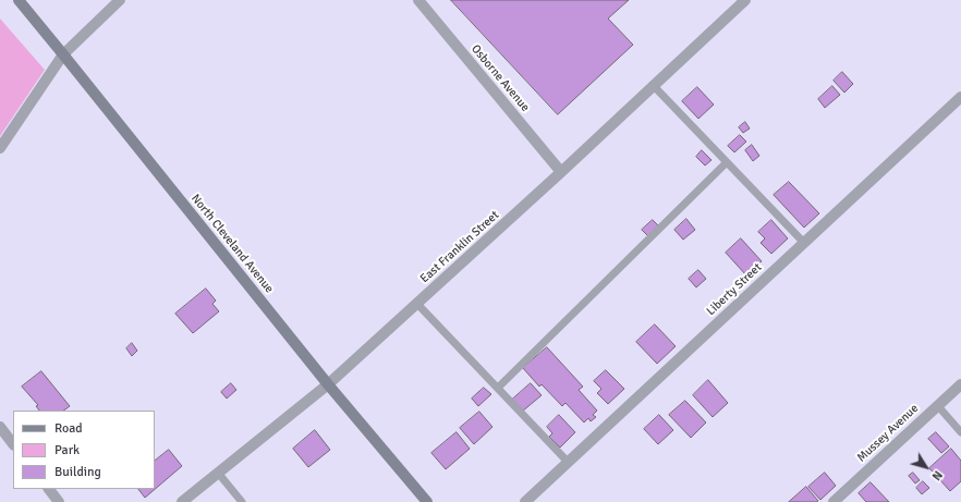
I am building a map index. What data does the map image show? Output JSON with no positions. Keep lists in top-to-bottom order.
{
  "streets": {
    "main road": ["North Cleveland Avenue"],
    "street": [
      "Osborne Avenue",
      "East Franklin Street",
      "Liberty Street",
      "Mussey Avenue"
    ]
  },
  "crossings": [
    ["Osborne Avenue", "East Franklin Street"],
    ["North Cleveland Avenue", "East Franklin Street"]
  ],
  "legend": ["Road", "Park", "Building"],
  "north": "bottom right"
}
